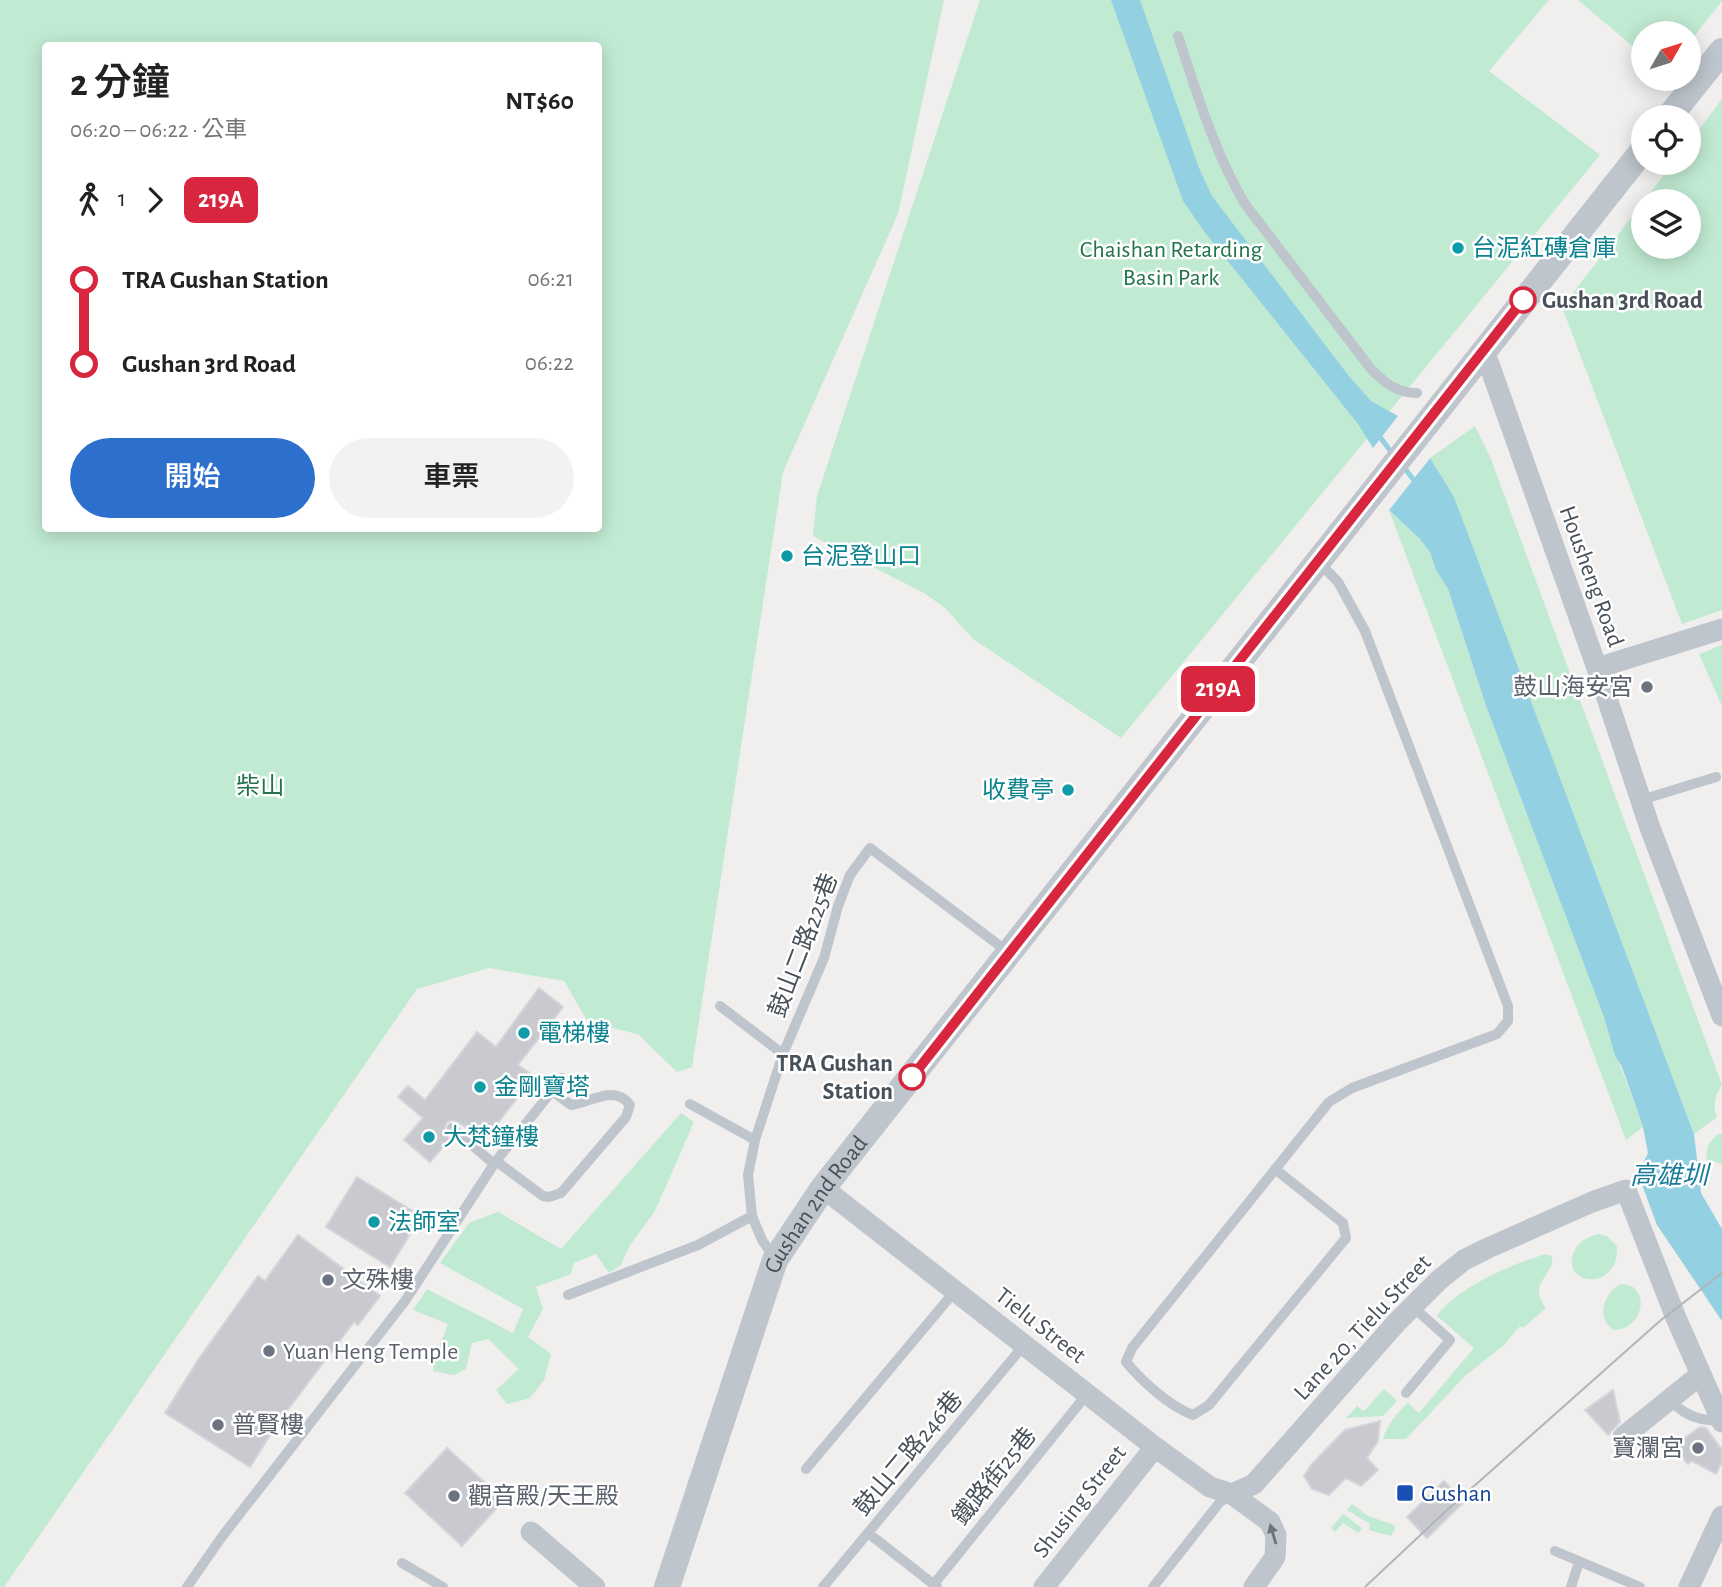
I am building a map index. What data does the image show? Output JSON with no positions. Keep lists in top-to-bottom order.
{
  "streets": {
    "street": [
      "Housheng Road",
      "Gushan 2nd Road",
      "Tielu Street",
      "Lane 20, Tielu Street",
      "Shusing Street"
    ],
    "lane": ["鼓山二路225巷", "鼓山二路246巷", "鐵路街25巷"]
  },
  "crossings": [
    ["Housheng Road", "Gushan 2nd Road"],
    ["鼓山二路225巷", "Gushan 2nd Road"],
    ["Gushan 2nd Road", "Tielu Street"],
    ["Tielu Street", "Lane 20, Tielu Street"],
    ["Tielu Street", "鼓山二路246巷"],
    ["Tielu Street", "鐵路街25巷"],
    ["Tielu Street", "Shusing Street"]
  ],
  "water": ["高雄圳"],
  "parks": ["Chaishan Retarding Basin Park", "柴山"],
  "places": {
    "other": [
      "台泥紅磚倉庫",
      "Gushan 3rd Road",
      "台泥登山口",
      "鼓山海安宮",
      "收費亭",
      "電梯樓",
      "TRA Gushan Station",
      "金剛寶塔",
      "大梵鐘樓",
      "法師室",
      "文殊樓",
      "Yuan Heng Temple",
      "普賢樓",
      "寶瀾宮",
      "觀音殿/天王殿"
    ],
    "transit": ["Gushan"]
  },
  "lines": ["bus line 219A"],
  "north": "top right",
  "page": {
    "on_map": "219A",
    "heading": ["2 分鐘", "06:20 – 06:22 · 公車", "NT$60"],
    "legs": ["1", "219A"],
    "list": [
      {
        "name": "TRA Gushan Station",
        "value": "06:21"
      },
      {
        "name": "Gushan 3rd Road",
        "value": "06:22"
      }
    ],
    "buttons": ["開始", "車票"]
  }
}
